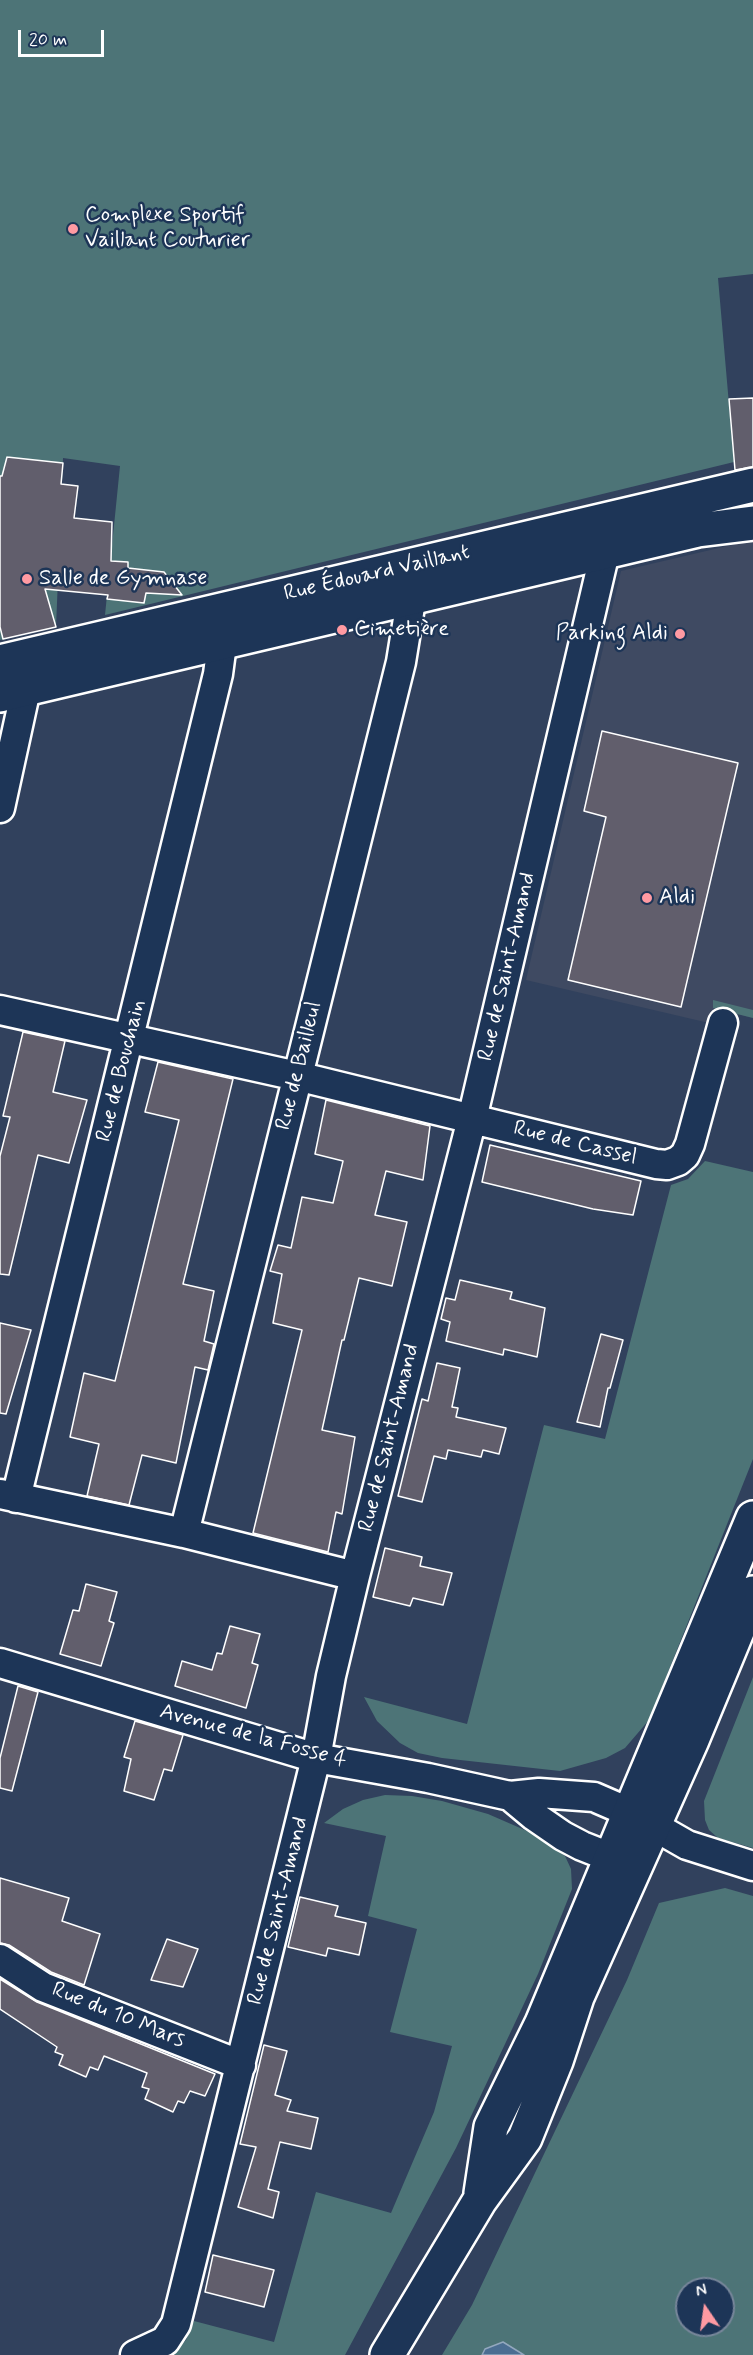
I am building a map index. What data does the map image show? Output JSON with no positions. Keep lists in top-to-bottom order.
{
  "streets": {
    "main road": ["Rue Édouard Vaillant"],
    "street": [
      "Rue de Saint-Amand",
      "Rue de Bailleul",
      "Rue de Bouchain",
      "Rue de Cassel",
      "Avenue de la Fosse 4",
      "Rue du 10 Mars"
    ]
  },
  "crossings": [
    ["Rue Édouard Vaillant", "Rue de Saint-Amand"],
    ["Rue Édouard Vaillant", "Rue de Bailleul"],
    ["Rue Édouard Vaillant", "Rue de Bouchain"],
    ["Rue de Saint-Amand", "Rue de Cassel"],
    ["Rue de Saint-Amand", "Avenue de la Fosse 4"],
    ["Rue de Saint-Amand", "Rue du 10 Mars"],
    ["Rue de Bailleul", "Rue de Cassel"],
    ["Rue de Bouchain", "Rue de Cassel"]
  ],
  "places": [
    "Complexe Sportif Vaillant Couturier",
    "Salle de Gymnase",
    "Cimetière",
    "Parking Aldi",
    "Aldi"
  ],
  "scale_bar": "20 m",
  "north": "top"
}
